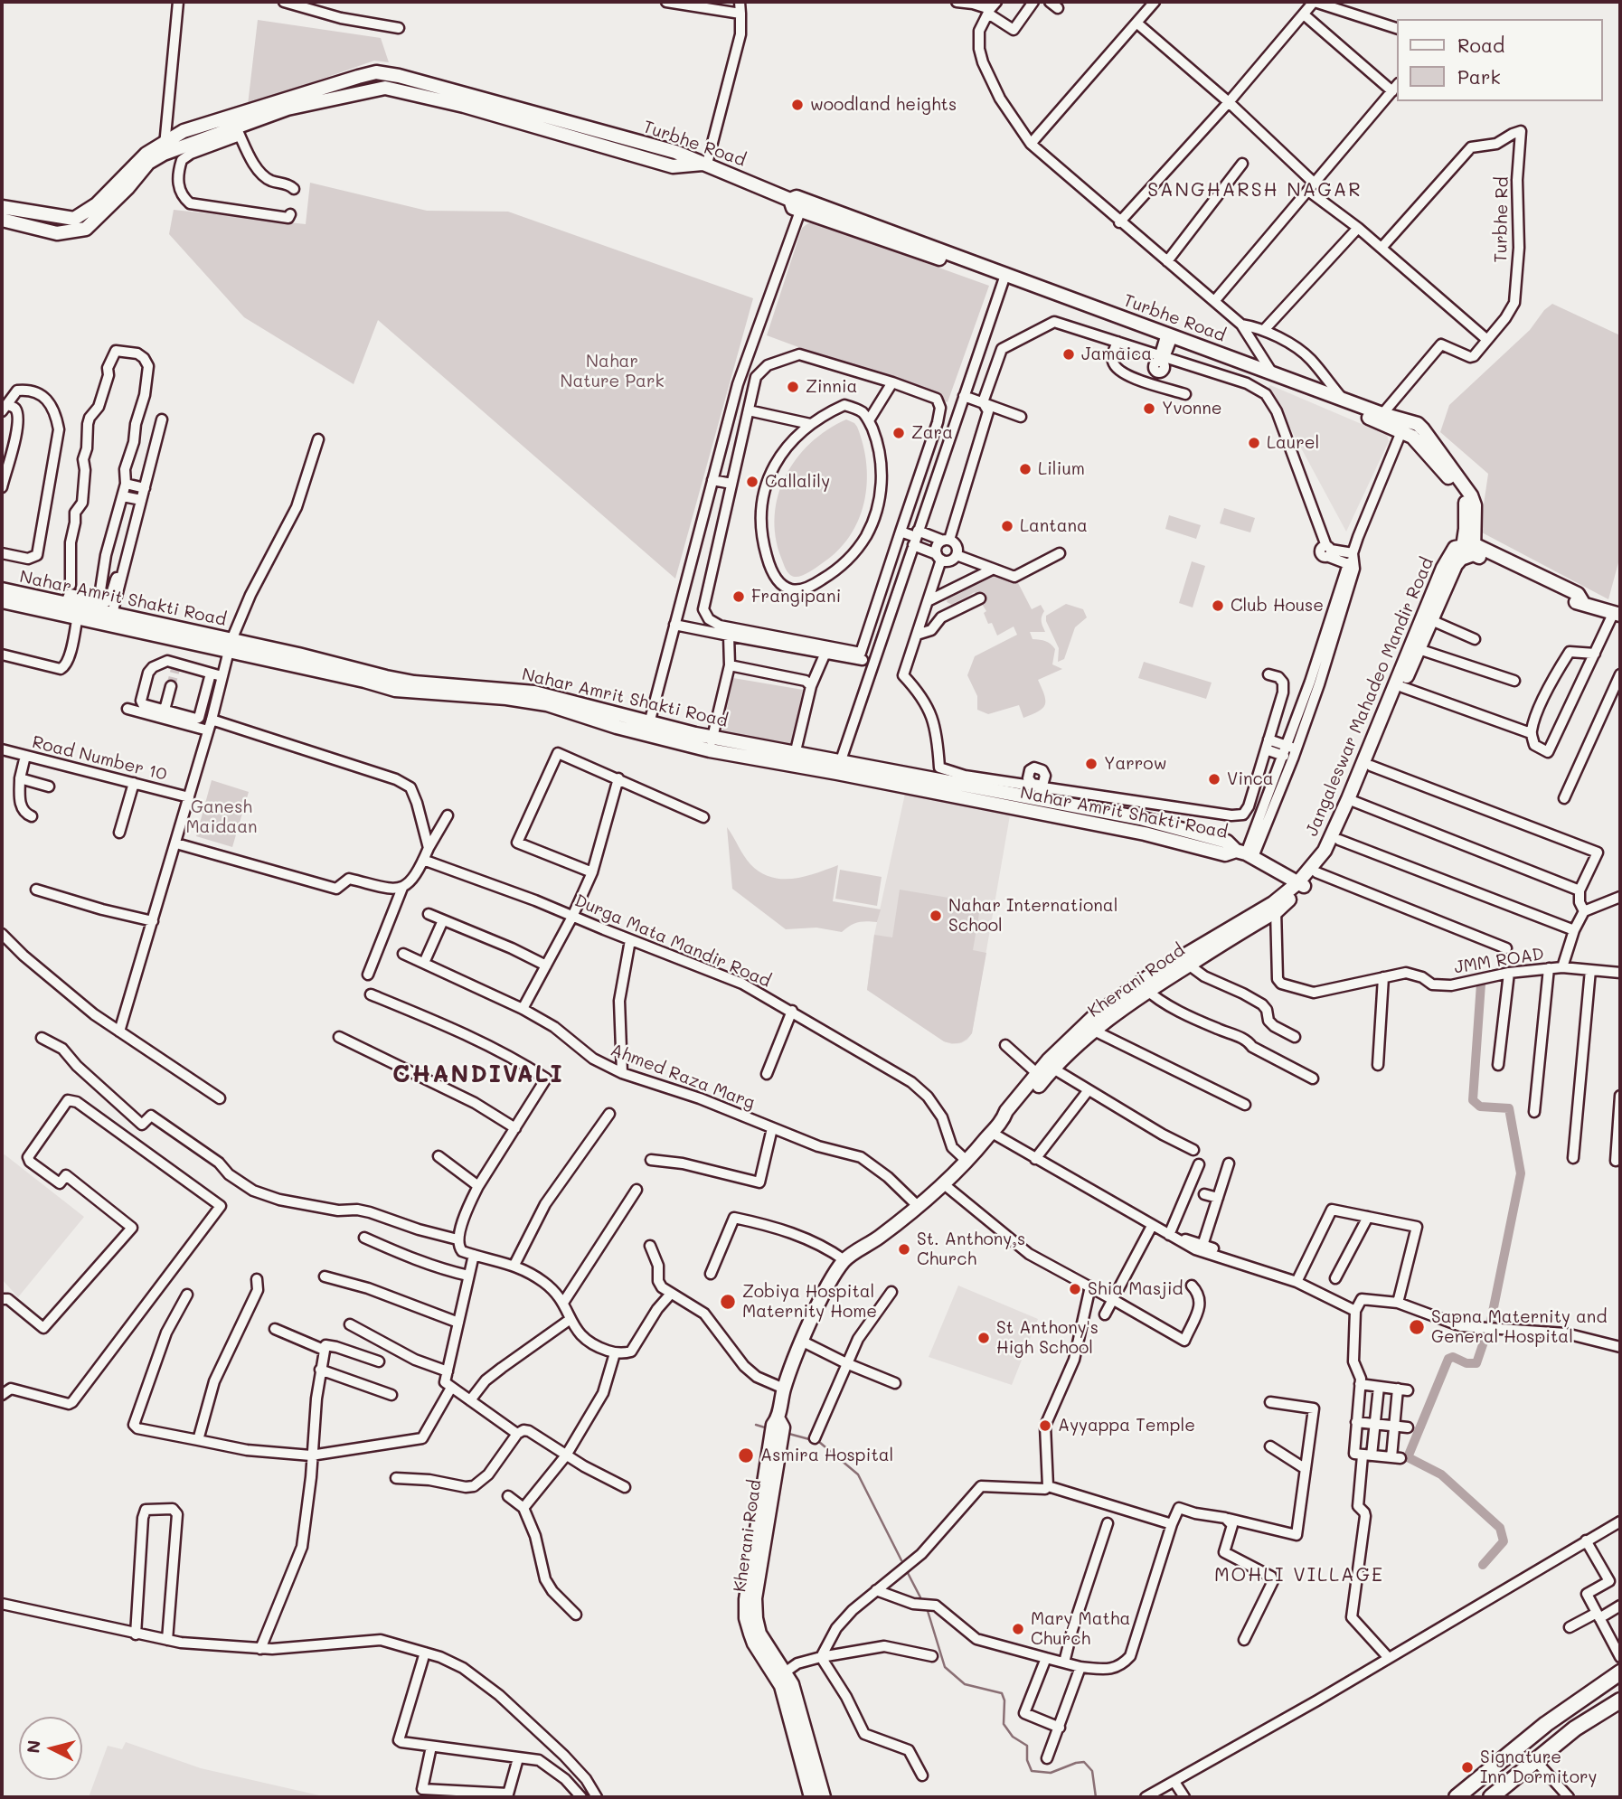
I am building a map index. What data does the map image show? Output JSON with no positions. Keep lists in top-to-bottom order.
{
  "streets": {
    "street": [
      "Turbhe Road",
      "Turbhe Rd",
      "Nahar Amrit Shakti Road",
      "Jangaleswar Mahadeo Mandir Road",
      "Road Number 10",
      "Durga Mata Mandir Road",
      "JMM ROAD",
      "Kherani Road",
      "Ahmed Raza Marg"
    ]
  },
  "crossings": [
    ["Turbhe Road", "Turbhe Rd"],
    ["Nahar Amrit Shakti Road", "Jangaleswar Mahadeo Mandir Road"],
    ["Nahar Amrit Shakti Road", "Kherani Road"],
    ["Jangaleswar Mahadeo Mandir Road", "Kherani Road"],
    ["Durga Mata Mandir Road", "Kherani Road"],
    ["JMM ROAD", "Kherani Road"],
    ["Kherani Road", "Ahmed Raza Marg"]
  ],
  "districts": ["SANGHARSH NAGAR", "CHANDIVALI", "MOHLI VILLAGE"],
  "parks": ["Nahar Nature Park", "Ganesh Maidaan"],
  "places": [
    "woodland heights",
    "Jamaica",
    "Zinnia",
    "Yvonne",
    "Zara",
    "Laurel",
    "Lilium",
    "Callalily",
    "Lantana",
    "Frangipani",
    "Club House",
    "Yarrow",
    "Vinca",
    "Nahar International School",
    "St. Anthony,s Church",
    "Shia Masjid",
    "Zobiya Hospital Maternity Home",
    "Sapna Maternity and General Hospital",
    "St Anthony's High School",
    "Ayyappa Temple",
    "Asmira Hospital",
    "Mary Matha Church",
    "Signature Inn Dormitory"
  ],
  "legend": ["Road", "Park"],
  "north": "left"
}
